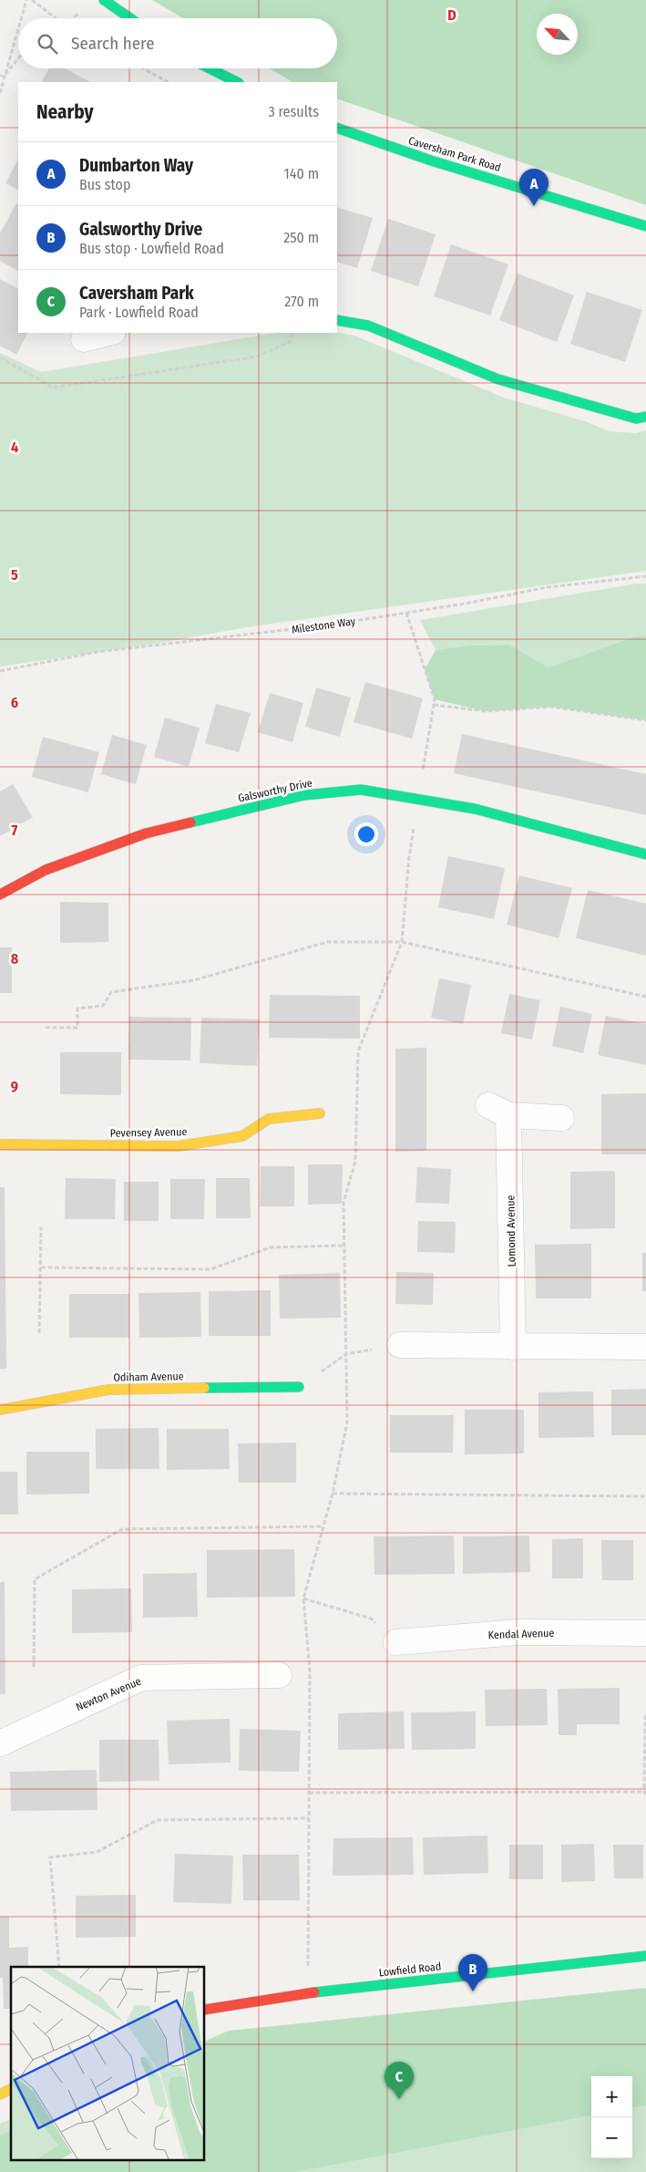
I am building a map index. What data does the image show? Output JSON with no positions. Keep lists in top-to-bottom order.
{
  "streets": {
    "street": [
      "Caversham Park Road",
      "Galsworthy Drive",
      "Pevensey Avenue",
      "Lomond Avenue",
      "Odiham Avenue",
      "Kendal Avenue",
      "Newton Avenue",
      "Lowfield Road"
    ],
    "path": ["Milestone Way"]
  },
  "north": "top left",
  "page": {
    "search": "Search here",
    "heading": ["Nearby", "3 results"],
    "list": [
      {
        "mark": "A",
        "name": "Dumbarton Way",
        "note": "Bus stop",
        "value": "140 m"
      },
      {
        "mark": "B",
        "name": "Galsworthy Drive",
        "note": "Bus stop · Lowfield Road",
        "value": "250 m"
      },
      {
        "mark": "C",
        "name": "Caversham Park",
        "note": "Park · Lowfield Road",
        "value": "270 m"
      }
    ],
    "pins": ["A", "B", "C"],
    "map_buttons": ["+", "−"]
  },
  "grid": {
    "columns": ["D"],
    "rows": [
      "4",
      "5",
      "6",
      "7",
      "8",
      "9"
    ]
  }
}
